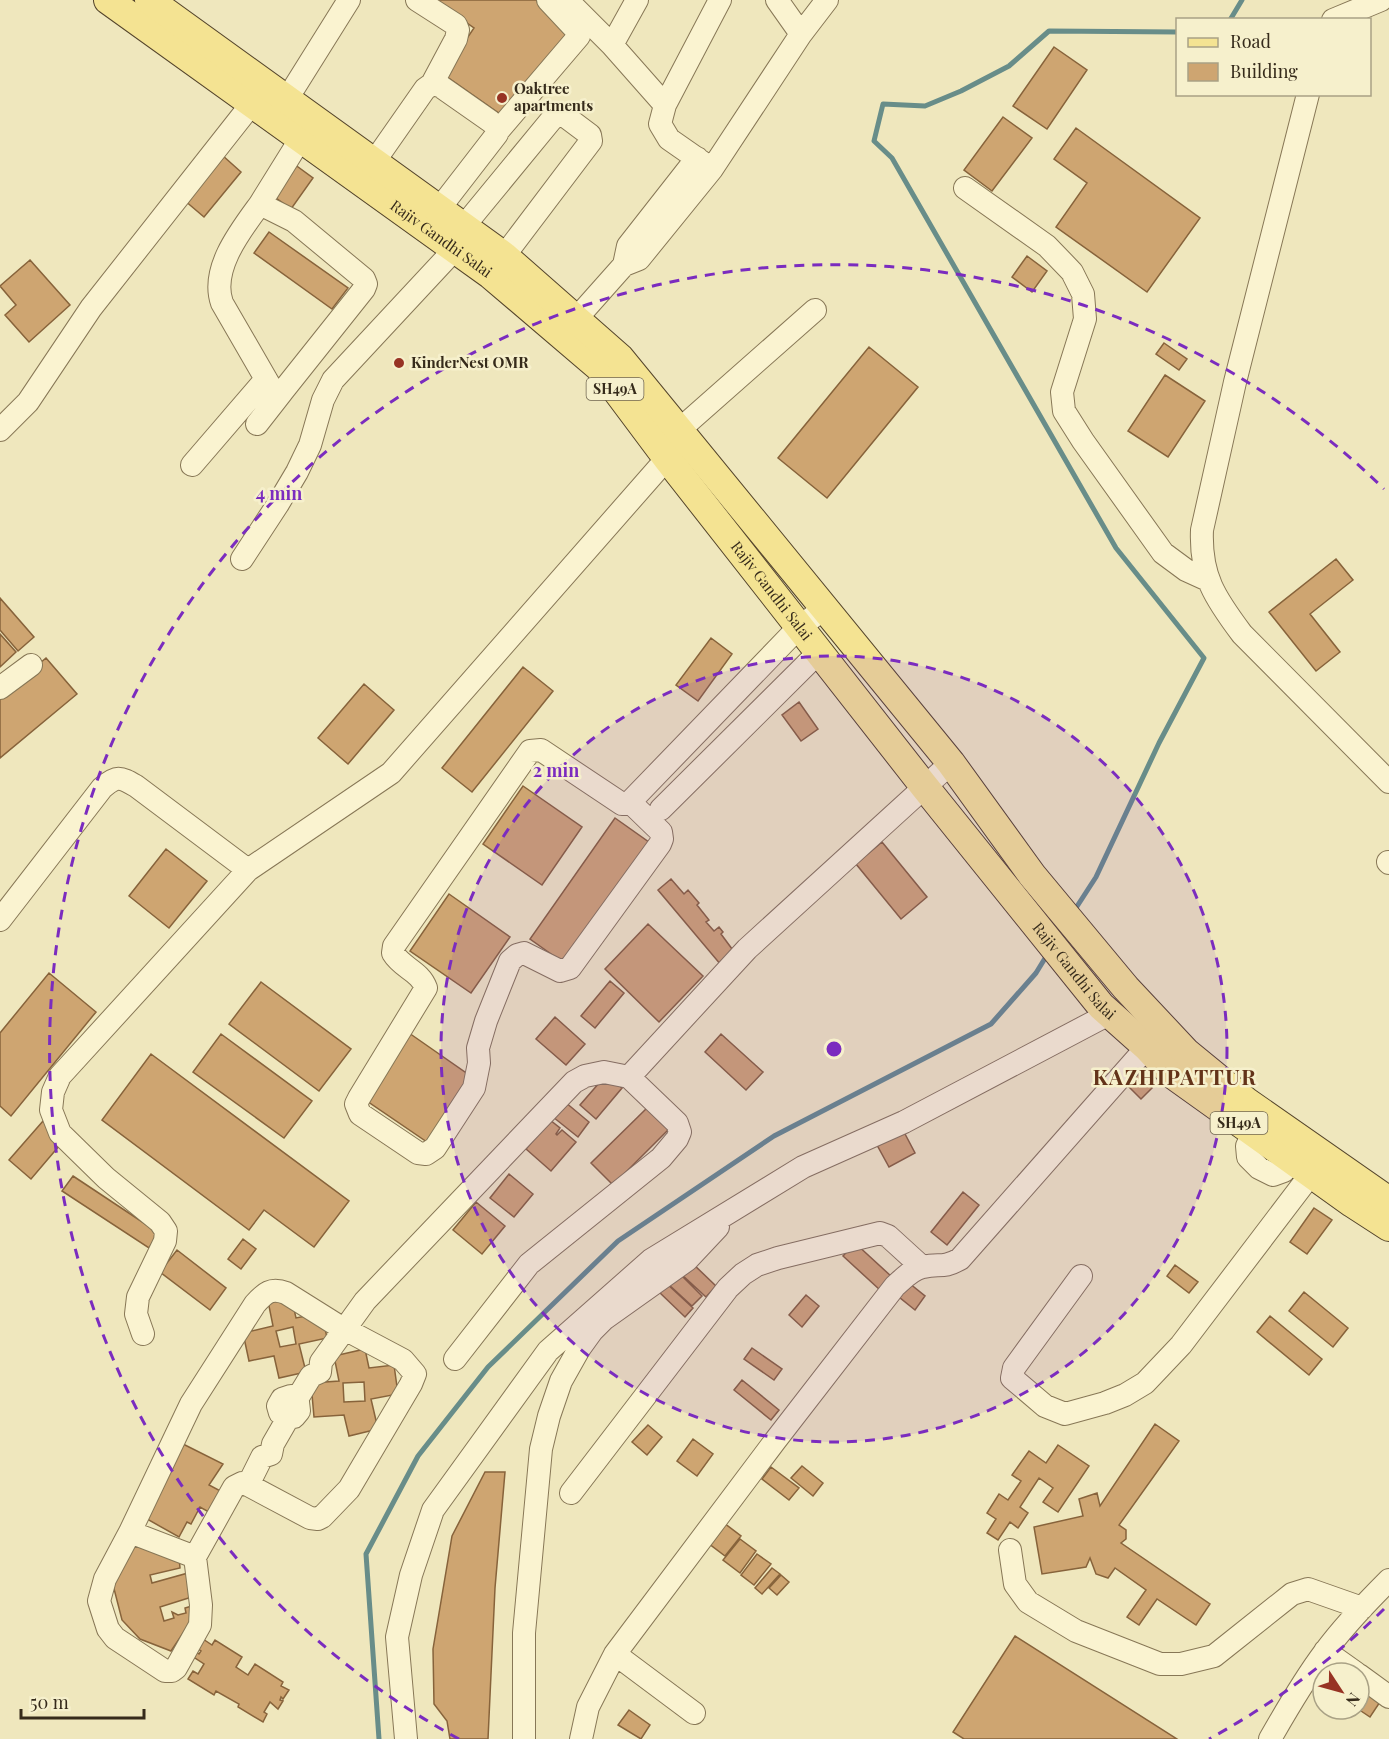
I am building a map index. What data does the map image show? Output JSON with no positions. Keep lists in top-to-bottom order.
{
  "streets": {
    "main road": ["Rajiv Gandhi Salai", "SH49A"]
  },
  "districts": ["KAZHIPATTUR"],
  "places": ["Oaktree apartments", "KinderNest OMR"],
  "legend": ["Road", "Building"],
  "scale_bar": "50 m",
  "north": "bottom right",
  "rings": ["4 min", "2 min"]
}
